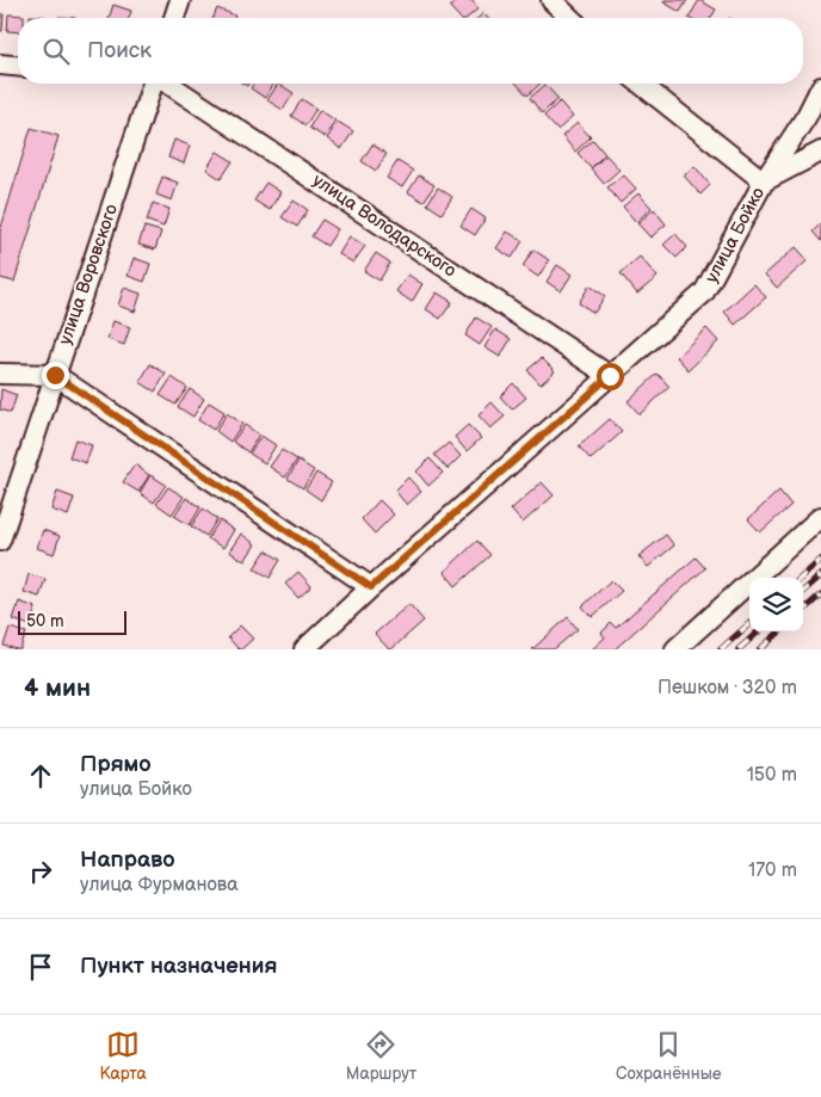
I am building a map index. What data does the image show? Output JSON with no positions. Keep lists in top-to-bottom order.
{
  "streets": {
    "street": ["улица Володарского", "улица Бойко", "улица Воровского"]
  },
  "crossings": [
    ["улица Володарского", "улица Бойко"]
  ],
  "scale_bar": "50 m",
  "page": {
    "search": "Поиск",
    "scale": "50 m",
    "heading": ["4 мин", "Пешком · 320 m"],
    "list": [
      ["Прямо", "улица Бойко", "150 m"],
      ["Направо", "улица Фурманова", "170 m"],
      "Пункт назначения"
    ],
    "nav": ["Карта", "Маршрут", "Сохранённые"]
  }
}
